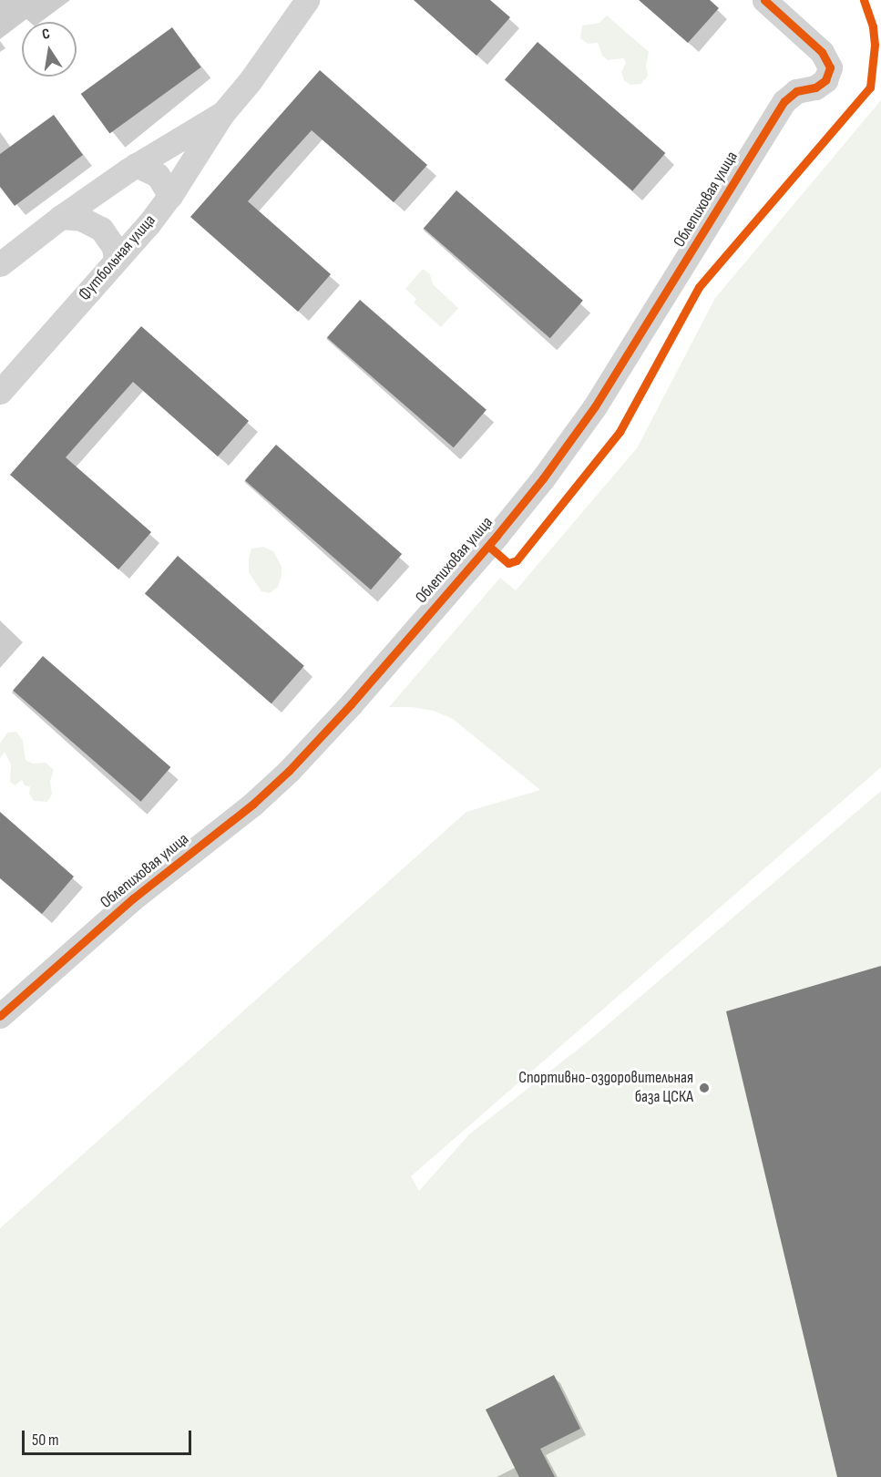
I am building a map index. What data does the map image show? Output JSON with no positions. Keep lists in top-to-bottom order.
{
  "streets": {
    "street": ["Облепиховая улица", "Футбольная улица"]
  },
  "places": ["Спортивно-оздоровительная база ЦСКА"],
  "scale_bar": "50 m",
  "north": "top"
}
